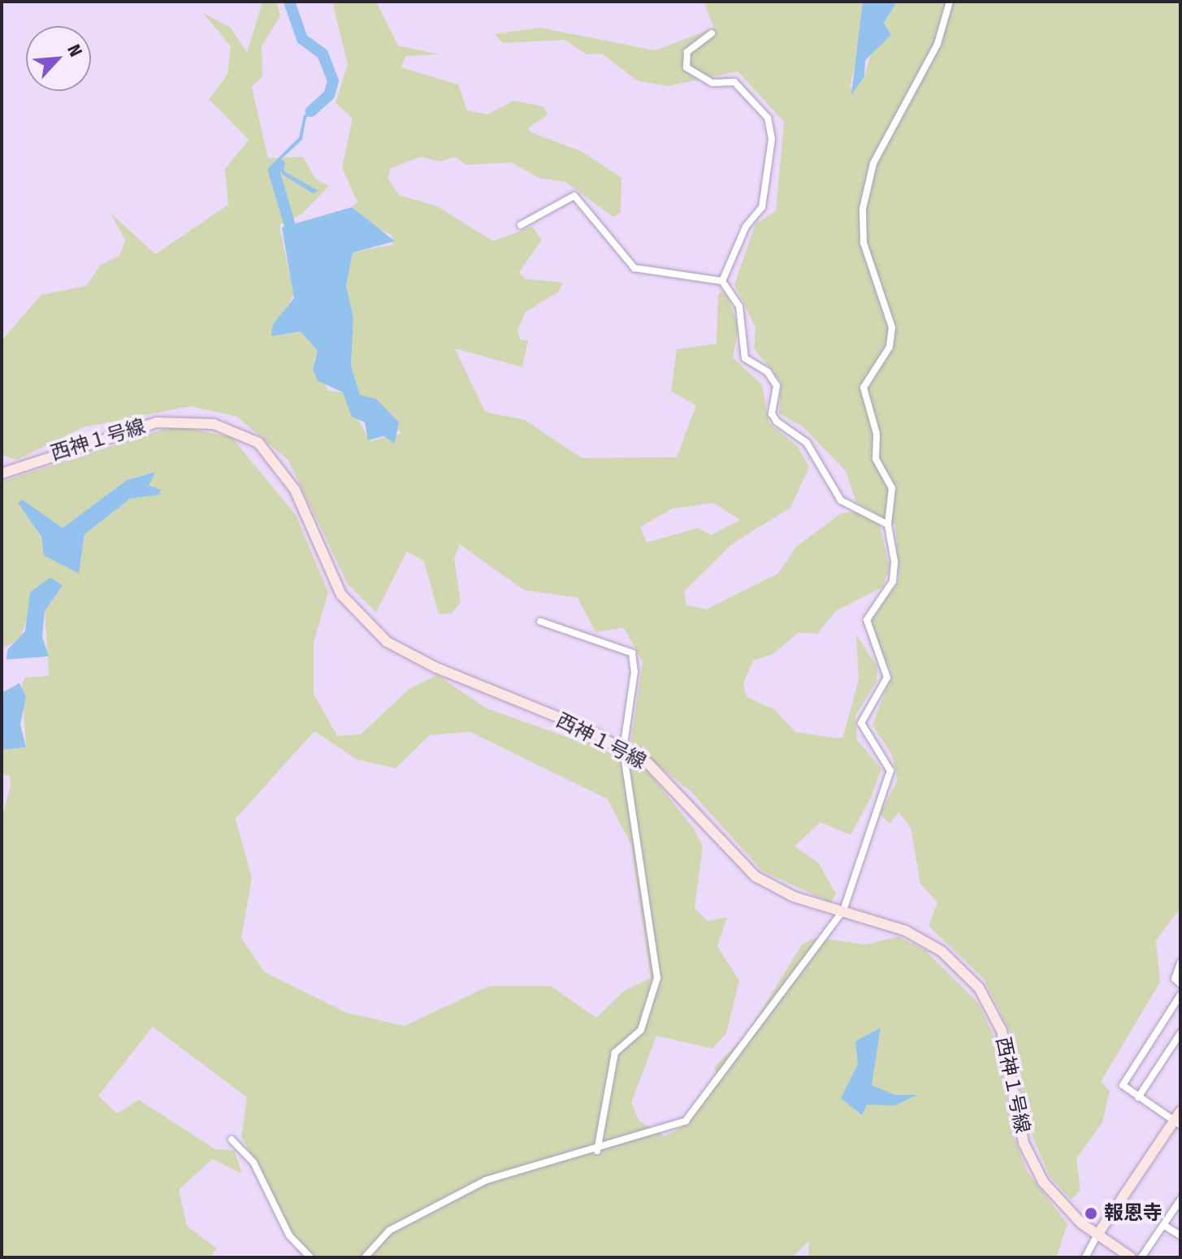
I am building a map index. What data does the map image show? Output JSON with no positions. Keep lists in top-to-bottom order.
{
  "streets": {
    "street": ["西神１号線"]
  },
  "places": ["報恩寺"],
  "north": "top right"
}
